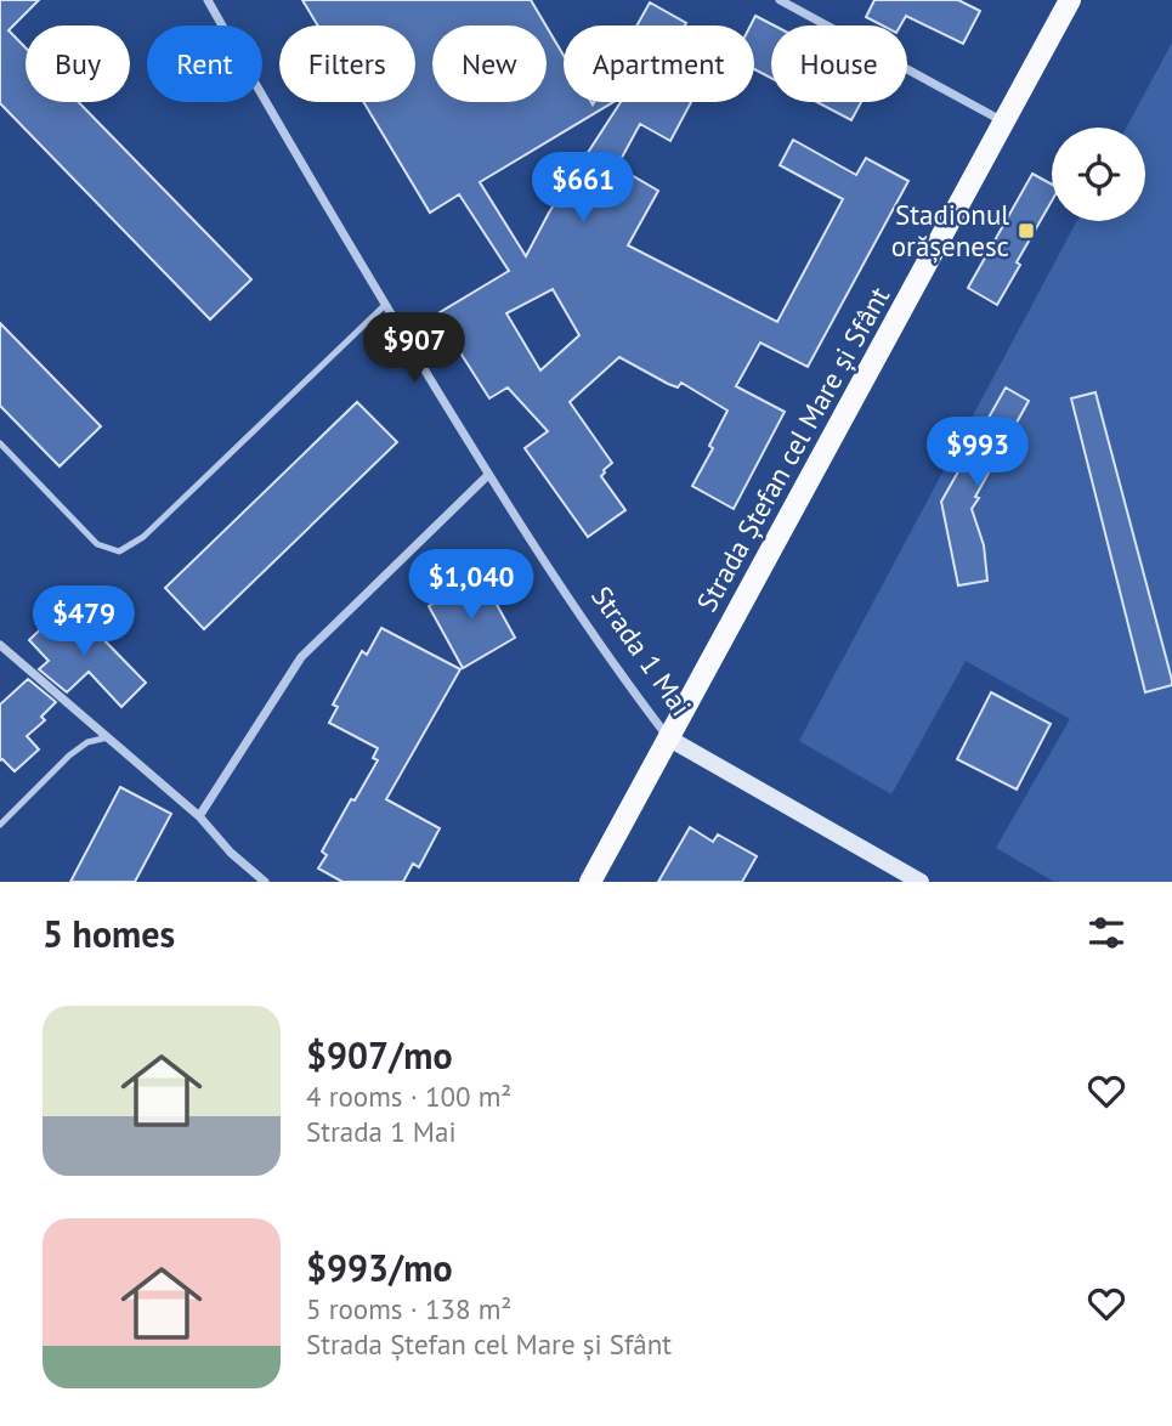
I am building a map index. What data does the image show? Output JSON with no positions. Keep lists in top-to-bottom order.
{
  "streets": {
    "main road": ["Strada Ștefan cel Mare și Sfânt", "Strada 1 Mai"]
  },
  "crossings": [
    ["Strada Ștefan cel Mare și Sfânt", "Strada 1 Mai"]
  ],
  "places": {
    "transit": ["Stadionul orășenesc"]
  },
  "page": {
    "chip": [
      "Buy",
      "Rent",
      "Filters",
      "New",
      "Apartment",
      "House"
    ],
    "price": [
      "$661",
      "$907",
      "$993",
      "$1,040",
      "$479"
    ],
    "heading": "5 homes",
    "list": [
      {
        "name": "$907/mo",
        "note": "4 rooms · 100 m² · Strada 1 Mai"
      },
      {
        "name": "$993/mo",
        "note": "5 rooms · 138 m² · Strada Ștefan cel Mare și Sfânt"
      }
    ]
  }
}
